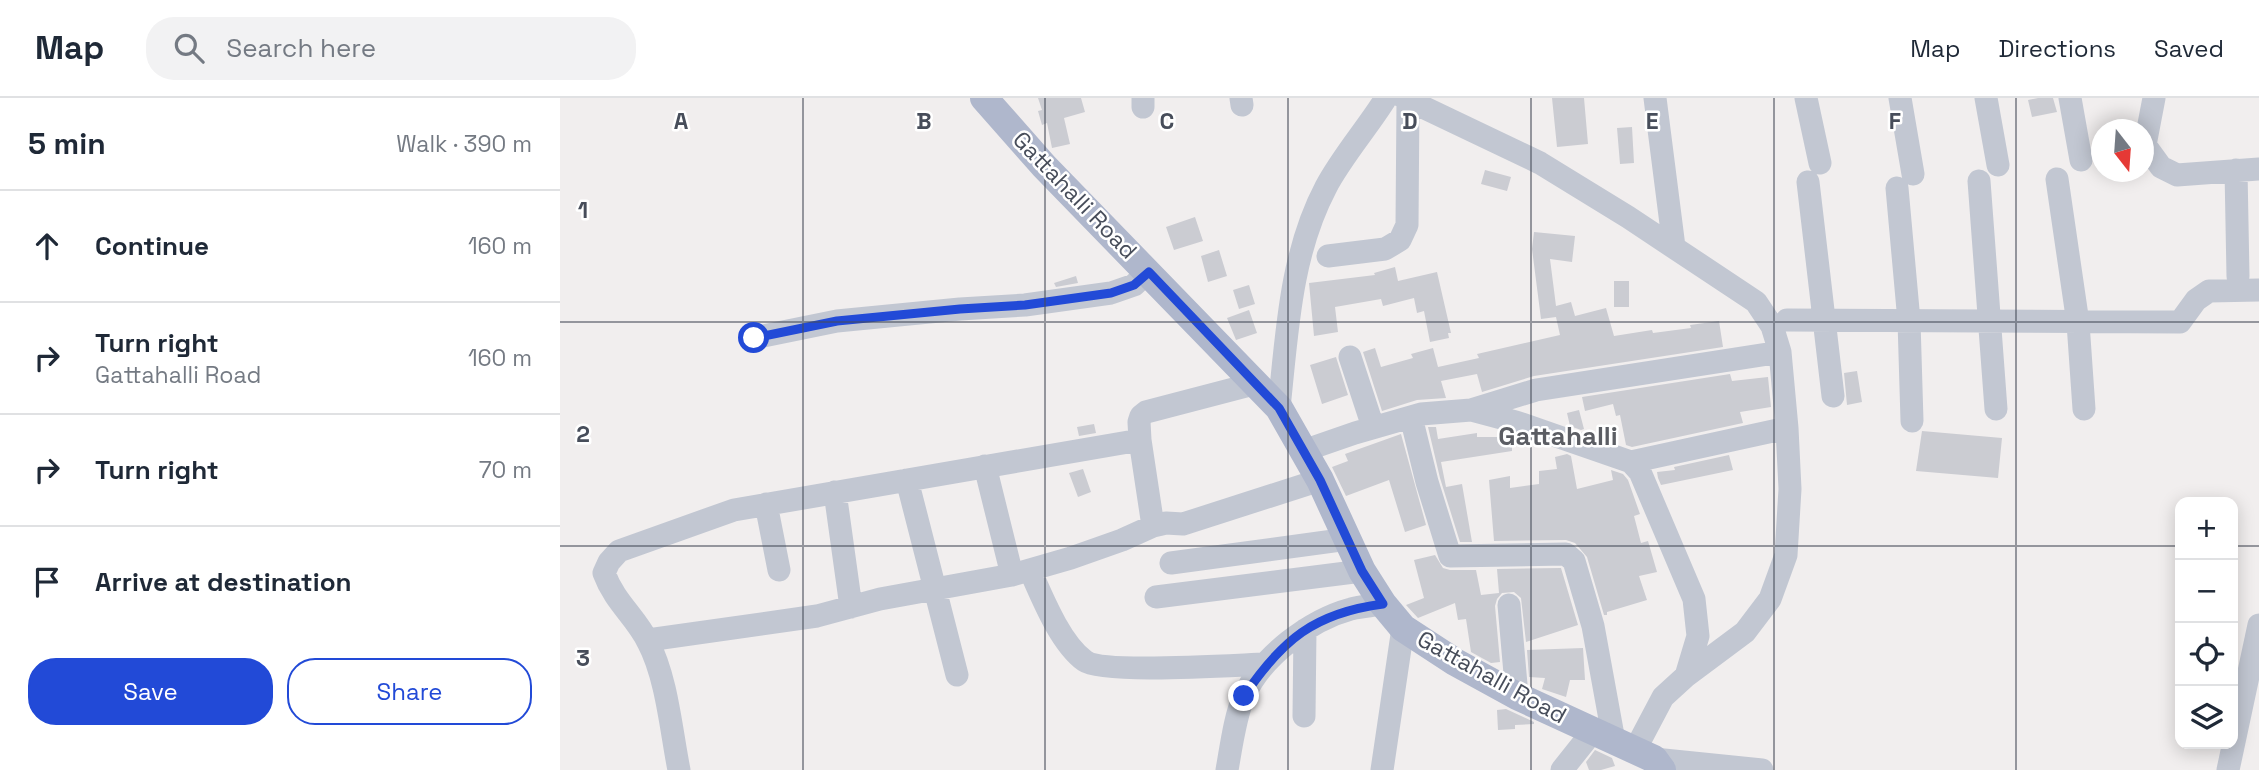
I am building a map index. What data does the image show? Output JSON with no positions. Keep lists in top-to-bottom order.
{
  "streets": {
    "main road": ["Gattahalli Road"]
  },
  "districts": ["Gattahalli"],
  "north": "bottom",
  "page": {
    "header": "Map",
    "search": "Search here",
    "nav": ["Map", "Directions", "Saved"],
    "heading": ["5 min", "Walk · 390 m"],
    "list": [
      ["Continue", "160 m"],
      ["Turn right", "Gattahalli Road", "160 m"],
      ["Turn right", "70 m"],
      "Arrive at destination"
    ],
    "map_buttons": ["+", "−"],
    "buttons": ["Save", "Share"]
  },
  "grid": {
    "columns": [
      "A",
      "B",
      "C",
      "D",
      "E",
      "F"
    ],
    "rows": ["1", "2", "3"]
  }
}
